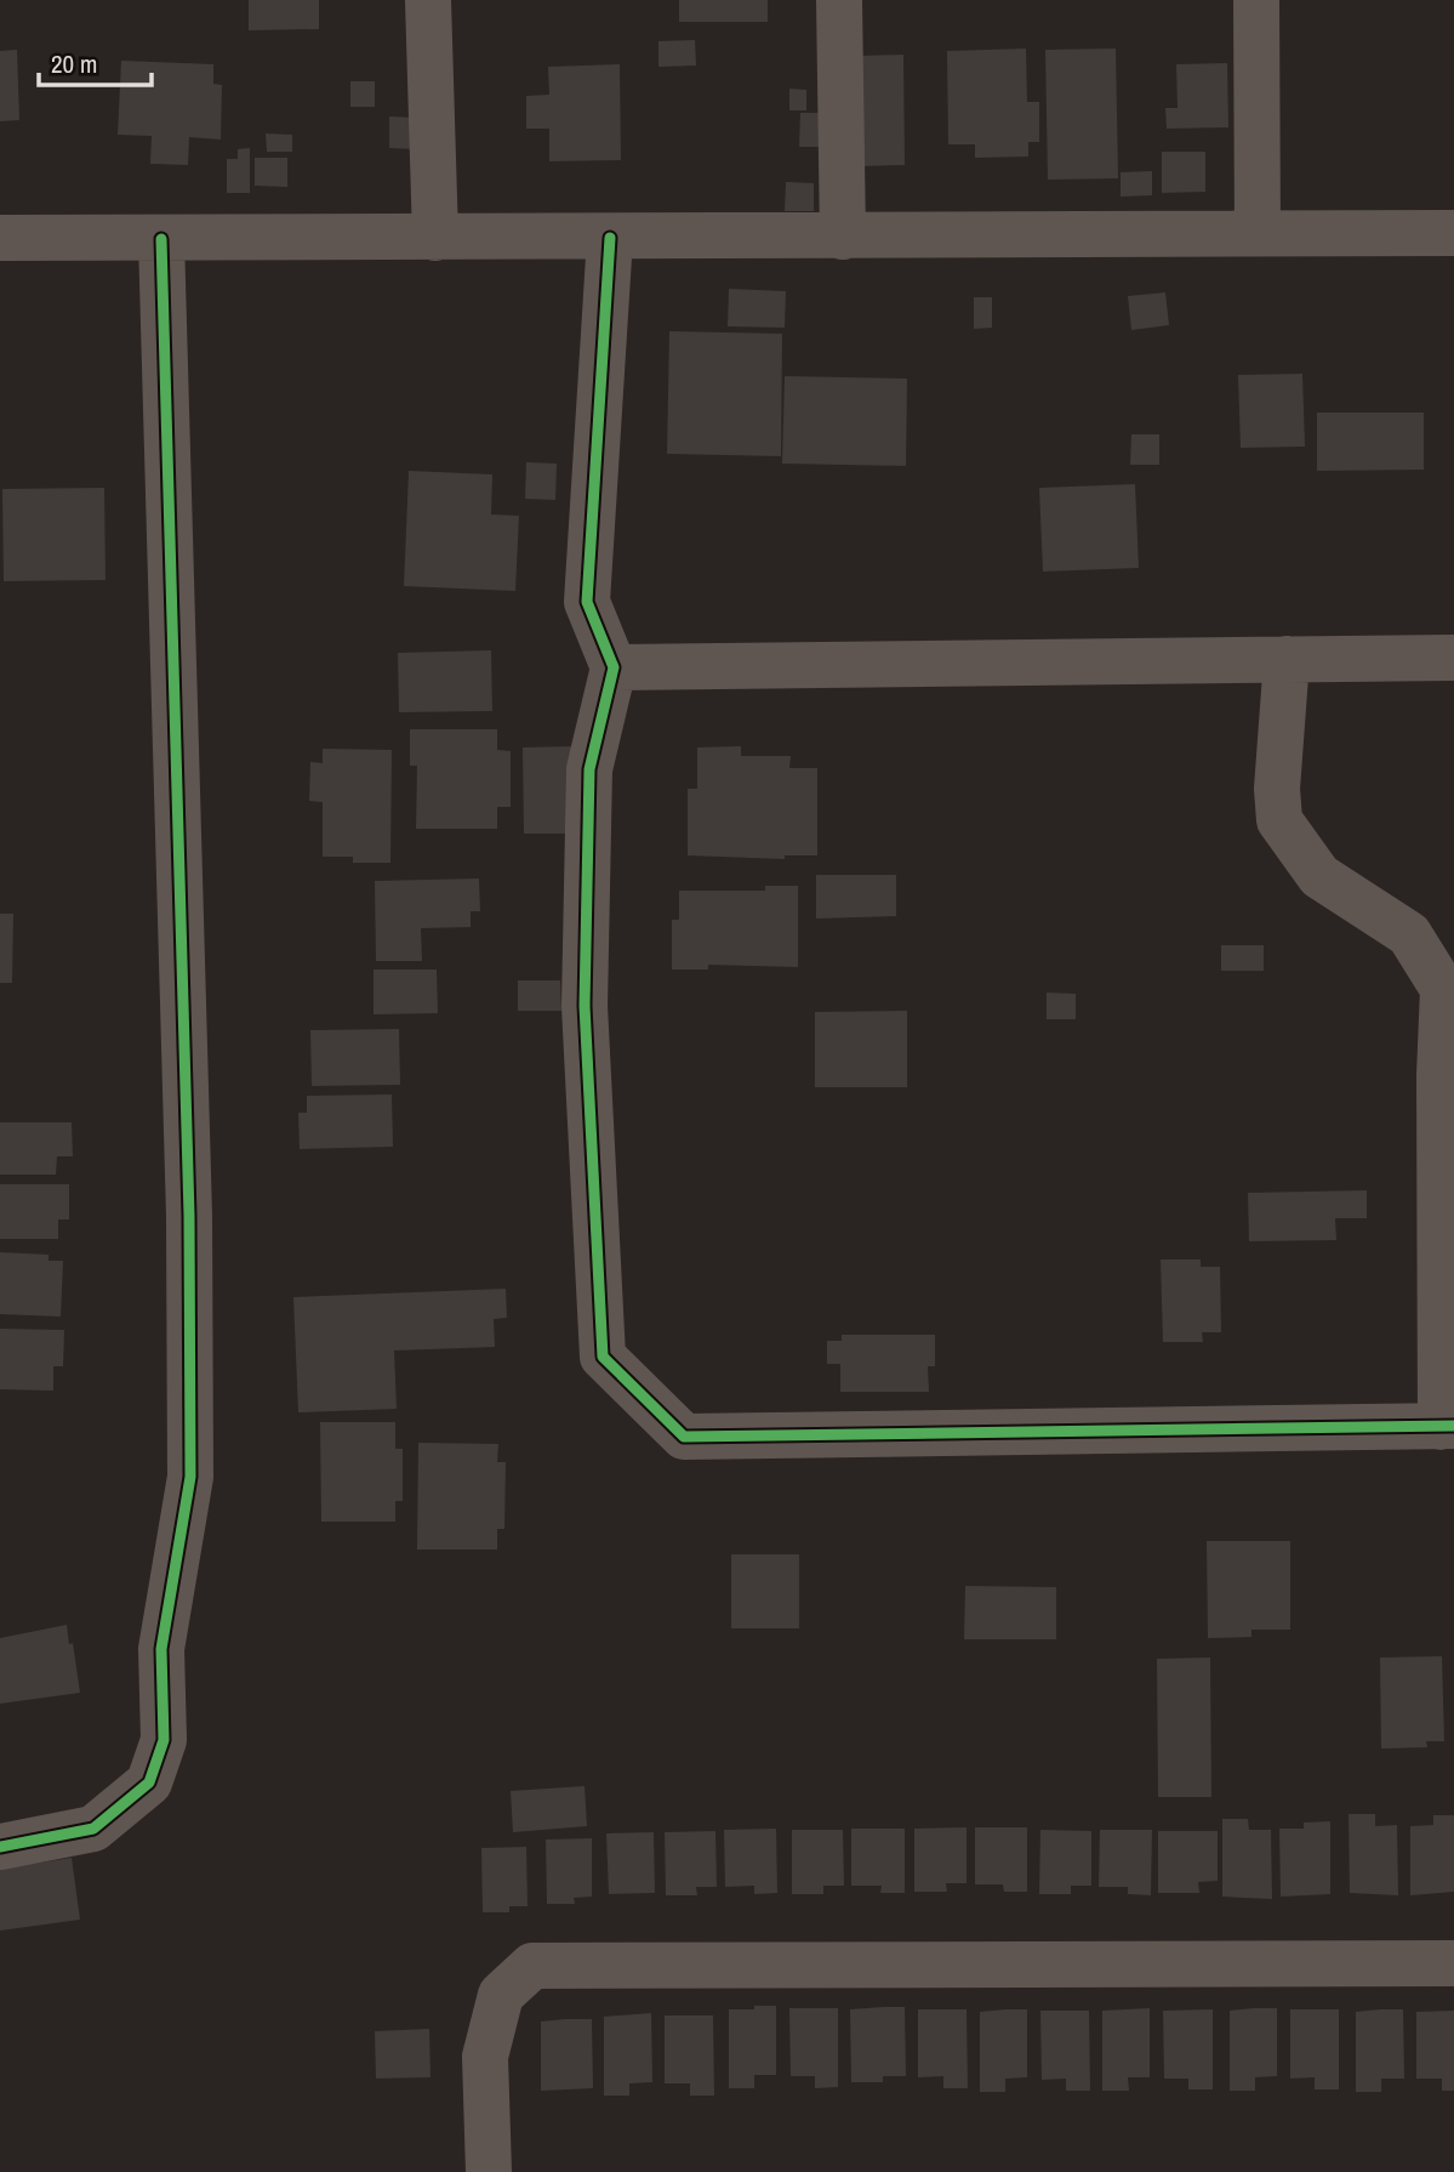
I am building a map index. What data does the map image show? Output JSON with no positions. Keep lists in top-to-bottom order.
{
  "scale_bar": "20 m"
}
